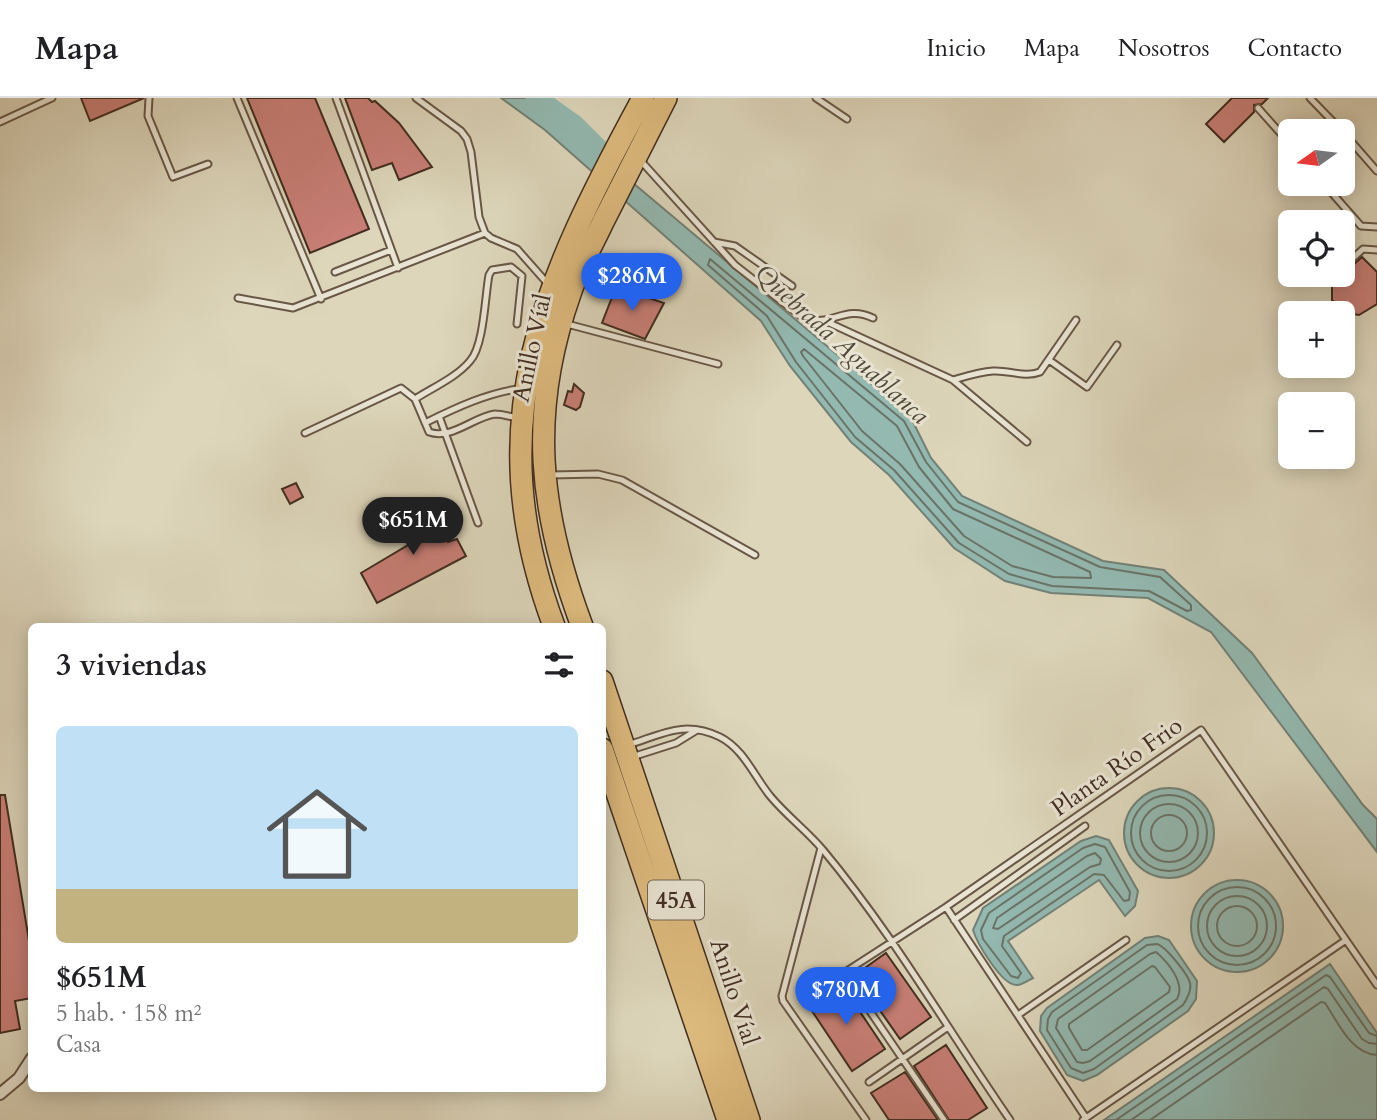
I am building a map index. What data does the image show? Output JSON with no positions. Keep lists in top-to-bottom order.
{
  "streets": {
    "highway": ["Anillo Víal", "45A"],
    "lane": ["Planta Río Frio"]
  },
  "water": ["Quebrada Aguablanca"],
  "north": "left",
  "page": {
    "header": "Mapa",
    "nav": [
      "Inicio",
      "Mapa",
      "Nosotros",
      "Contacto"
    ],
    "map_buttons": ["+", "−"],
    "price": ["$286M", "$651M", "$780M"],
    "heading": "3 viviendas",
    "list": [
      {
        "name": "$651M",
        "note": "5 hab. · 158 m² · Casa"
      }
    ]
  }
}
